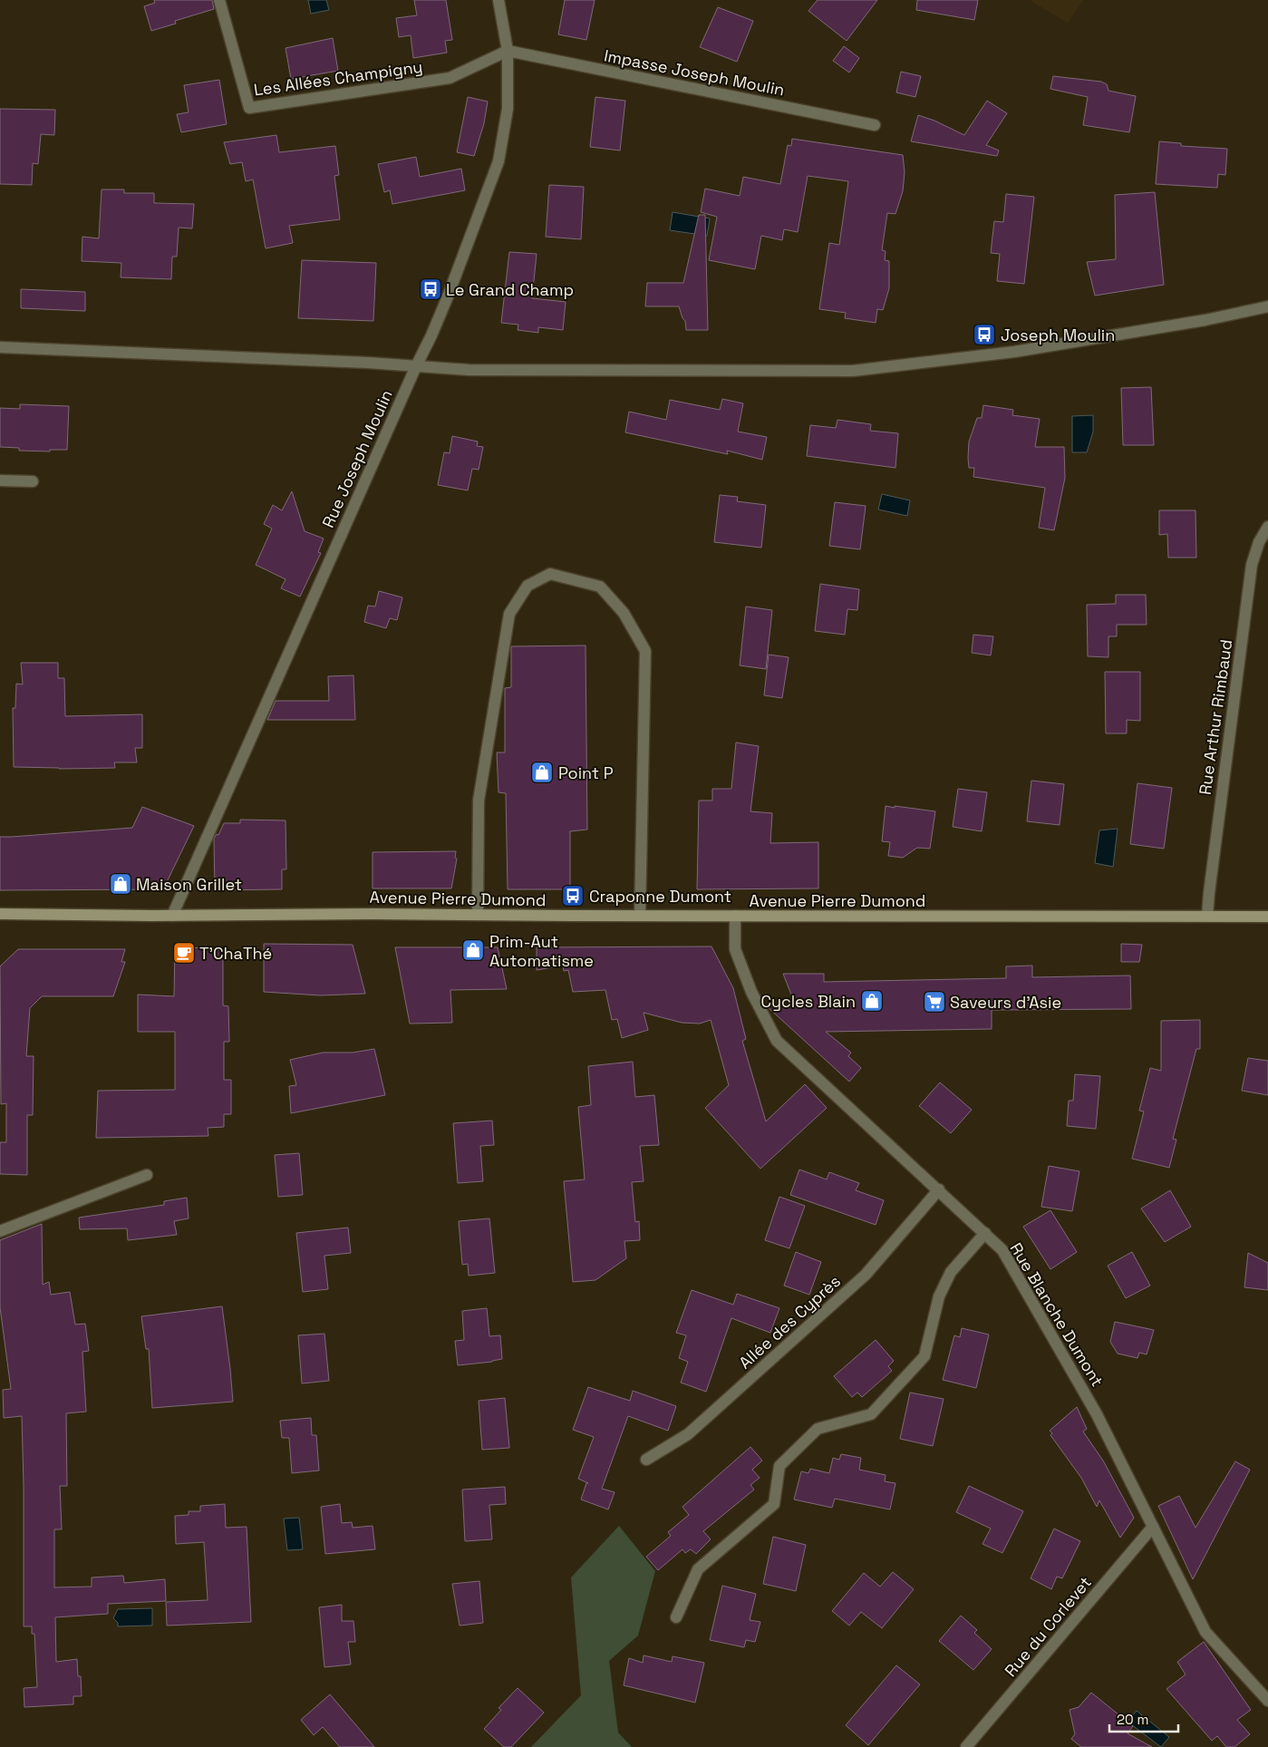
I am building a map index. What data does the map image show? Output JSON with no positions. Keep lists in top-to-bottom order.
{
  "streets": {
    "main road": ["Avenue Pierre Dumond"],
    "street": [
      "Impasse Joseph Moulin",
      "Les Allées Champigny",
      "Rue Joseph Moulin",
      "Rue Arthur Rimbaud",
      "Rue Blanche Dumont",
      "Allée des Cyprès",
      "Rue du Corlevet"
    ]
  },
  "crossings": [
    ["Impasse Joseph Moulin", "Les Allées Champigny"],
    ["Impasse Joseph Moulin", "Rue Joseph Moulin"],
    ["Les Allées Champigny", "Rue Joseph Moulin"],
    ["Rue Joseph Moulin", "Avenue Pierre Dumond"],
    ["Rue Arthur Rimbaud", "Avenue Pierre Dumond"],
    ["Avenue Pierre Dumond", "Rue Blanche Dumont"],
    ["Rue Blanche Dumont", "Allée des Cyprès"],
    ["Rue Blanche Dumont", "Rue du Corlevet"]
  ],
  "places": {
    "bus stop": ["Le Grand Champ", "Joseph Moulin", "Craponne Dumont"],
    "shop": [
      "Point P",
      "Maison Grillet",
      "Prim-Aut Automatisme",
      "Cycles Blain"
    ],
    "cafe": ["T'ChaThé"],
    "supermarket": ["Saveurs d'Asie"]
  },
  "scale_bar": "20 m"
}
